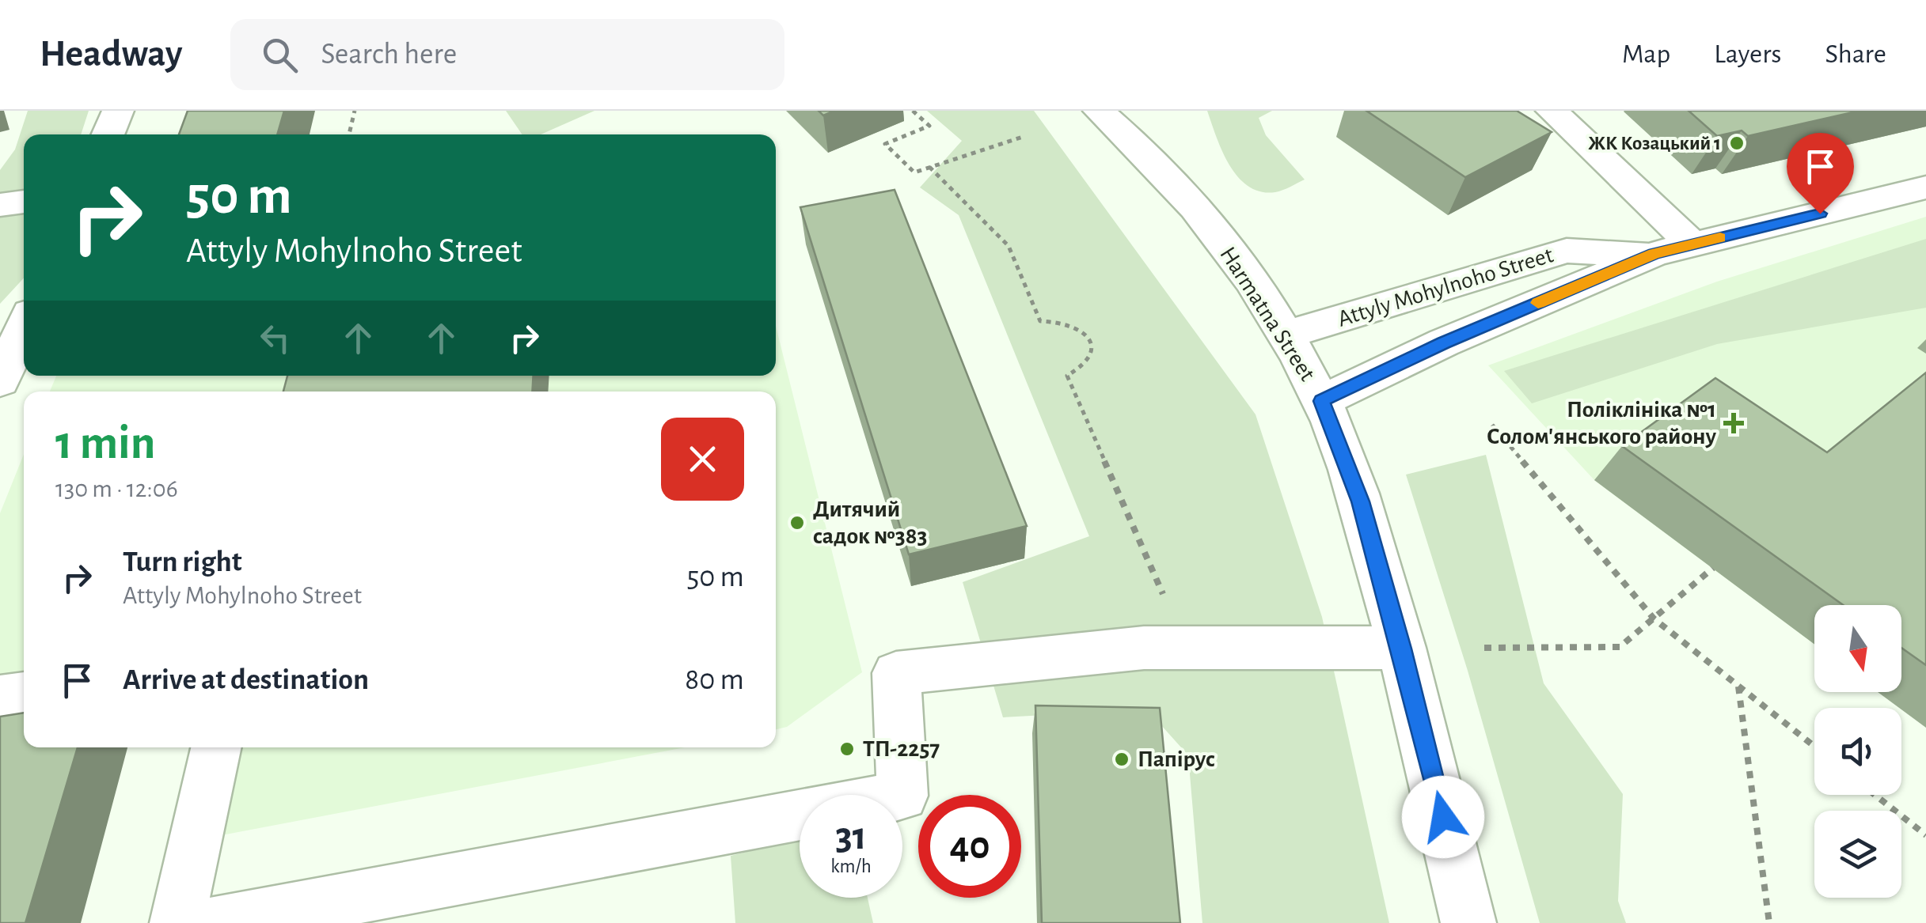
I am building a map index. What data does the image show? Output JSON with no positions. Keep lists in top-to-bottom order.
{
  "streets": {
    "street": ["Attyly Mohylnoho Street", "Harmatna Street"]
  },
  "crossings": [
    ["Attyly Mohylnoho Street", "Harmatna Street"]
  ],
  "places": {
    "other": [
      "ЖК Козацький 1",
      "Дитячий садок №383",
      "ТП-2257",
      "Папірус"
    ],
    "health": ["Поліклініка №1 Солом'янського району"]
  },
  "north": "bottom",
  "page": {
    "header": "Headway",
    "search": "Search here",
    "nav": ["Map", "Layers", "Share"],
    "turn": ["50 m", "Attyly Mohylnoho Street"],
    "heading": ["1 min", "130 m · 12:06"],
    "list": [
      {
        "name": "Turn right",
        "note": "Attyly Mohylnoho Street",
        "value": "50 m"
      },
      {
        "name": "Arrive at destination",
        "value": "80 m"
      }
    ],
    "speed": "31 km/h",
    "limit": "40"
  }
}
